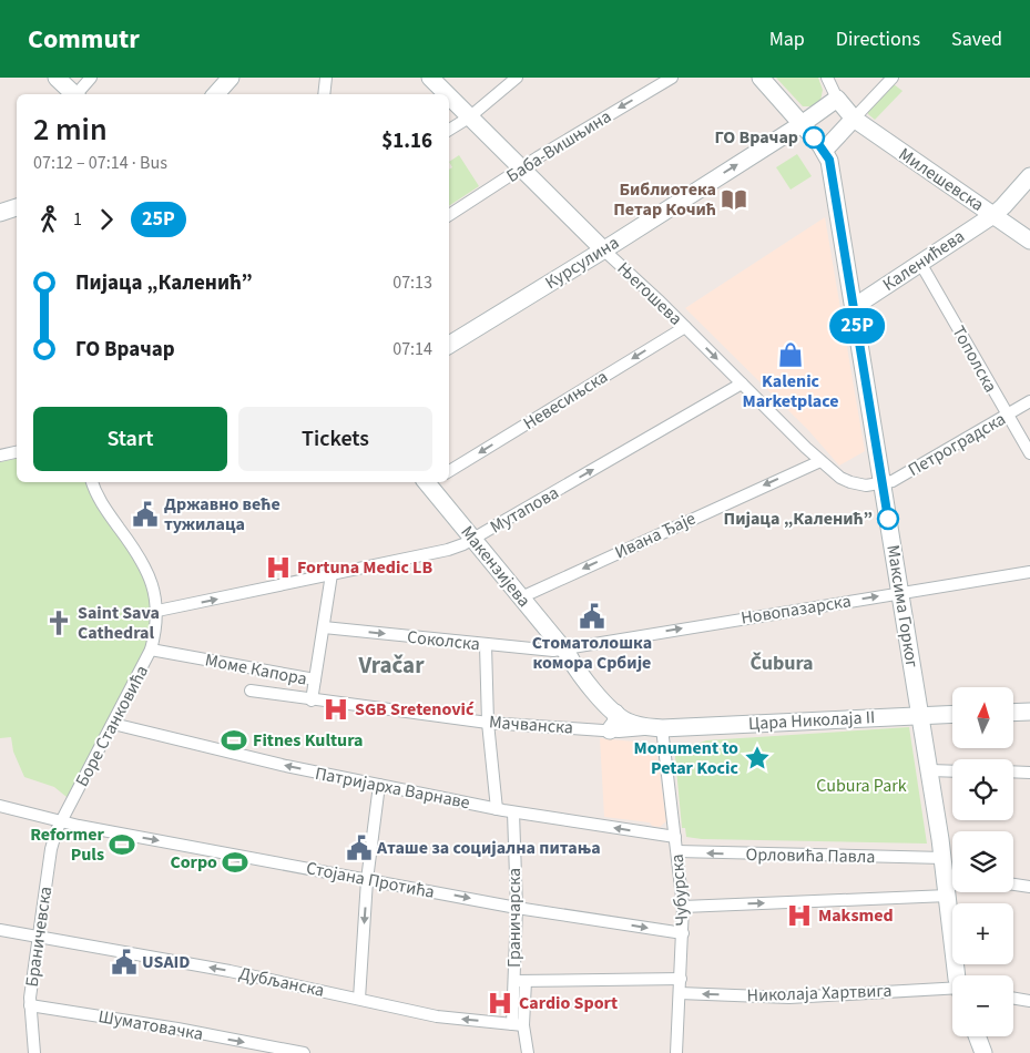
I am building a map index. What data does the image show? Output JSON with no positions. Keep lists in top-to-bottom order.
{
  "streets": {
    "main road": [
      "Милешевска",
      "Каленићева",
      "Курсулина",
      "Његошева",
      "Макензијева",
      "Максима Горког",
      "Цара Николаја II"
    ],
    "street": [
      "Баба-Вишњина",
      "Тополска",
      "Невесињска",
      "Петроградска",
      "Мутапова",
      "Ивана Ђаје",
      "Новопазарска",
      "Соколска",
      "Моме Капора",
      "Мачванска",
      "Боре Станковића",
      "Патријарха Варнаве",
      "Орловића Павла",
      "Стојана Протића",
      "Чубурска",
      "Граничарска",
      "Браничевска",
      "Дубљанска",
      "Николаја Хартвига",
      "Шуматовачка"
    ]
  },
  "crossings": [
    ["Баба-Вишњина", "Његошева"],
    ["Милешевска", "Каленићева"],
    ["Милешевска", "Курсулина"],
    ["Каленићева", "Тополска"],
    ["Каленићева", "Максима Горког"],
    ["Курсулина", "Његошева"],
    ["Његошева", "Невесињска"],
    ["Његошева", "Петроградска"],
    ["Његошева", "Мутапова"],
    ["Његошева", "Ивана Ђаје"],
    ["Његошева", "Максима Горког"],
    ["Тополска", "Петроградска"],
    ["Петроградска", "Максима Горког"],
    ["Мутапова", "Макензијева"],
    ["Мутапова", "Боре Станковића"],
    ["Ивана Ђаје", "Макензијева"],
    ["Макензијева", "Новопазарска"],
    ["Макензијева", "Соколска"],
    ["Макензијева", "Цара Николаја II"],
    ["Макензијева", "Мачванска"],
    ["Макензијева", "Чубурска"],
    ["Максима Горког", "Новопазарска"],
    ["Максима Горког", "Цара Николаја II"],
    ["Максима Горког", "Орловића Павла"],
    ["Новопазарска", "Соколска"],
    ["Моме Капора", "Мачванска"],
    ["Моме Капора", "Боре Станковића"],
    ["Цара Николаја II", "Мачванска"],
    ["Цара Николаја II", "Чубурска"],
    ["Мачванска", "Чубурска"],
    ["Боре Станковића", "Патријарха Варнаве"],
    ["Боре Станковића", "Стојана Протића"],
    ["Боре Станковића", "Браничевска"],
    ["Патријарха Варнаве", "Чубурска"],
    ["Патријарха Варнаве", "Граничарска"],
    ["Орловића Павла", "Чубурска"],
    ["Стојана Протића", "Чубурска"],
    ["Стојана Протића", "Граничарска"],
    ["Стојана Протића", "Браничевска"],
    ["Чубурска", "Николаја Хартвига"],
    ["Граничарска", "Дубљанска"],
    ["Браничевска", "Дубљанска"],
    ["Браничевска", "Шуматовачка"]
  ],
  "one_way": [
    "Баба-Вишњина",
    "Курсулина",
    "Невесињска",
    "Мутапова",
    "Ивана Ђаје",
    "Новопазарска",
    "Соколска",
    "Патријарха Варнаве",
    "Стојана Протића",
    "Дубљанска",
    "Шуматовачка"
  ],
  "districts": ["Čubura", "Vračar"],
  "parks": ["Cubura Park"],
  "places": {
    "other": ["ГО Врачар", "Пијаца „Каленић”"],
    "library": ["Библиотека Петар Кочић"],
    "shop": ["Kalenic Marketplace"],
    "public building": [
      "Државно веће тужилаца",
      "Стоматолошка комора Србије",
      "Аташе за социјална питања",
      "USAID"
    ],
    "hospital": [
      "Fortuna Medic LB",
      "SGB Sretenović",
      "Maksmed",
      "Cardio Sport"
    ],
    "church": ["Saint Sava Cathedral"],
    "sports": ["Fitnes Kultura", "Reformer Puls", "Corpo"],
    "place": ["Monument to Petar Kocic"]
  },
  "lines": ["bus line 25P"],
  "north": "top",
  "page": {
    "header": "Commutr",
    "nav": ["Map", "Directions", "Saved"],
    "on_map": "25P",
    "heading": ["2 min", "07:12 – 07:14 · Bus", "$1.16"],
    "legs": ["1", "25P"],
    "list": [
      {
        "name": "Пијаца „Каленић”",
        "value": "07:13"
      },
      {
        "name": "ГО Врачар",
        "value": "07:14"
      }
    ],
    "buttons": ["Start", "Tickets"],
    "map_buttons": ["+", "−"]
  }
}
